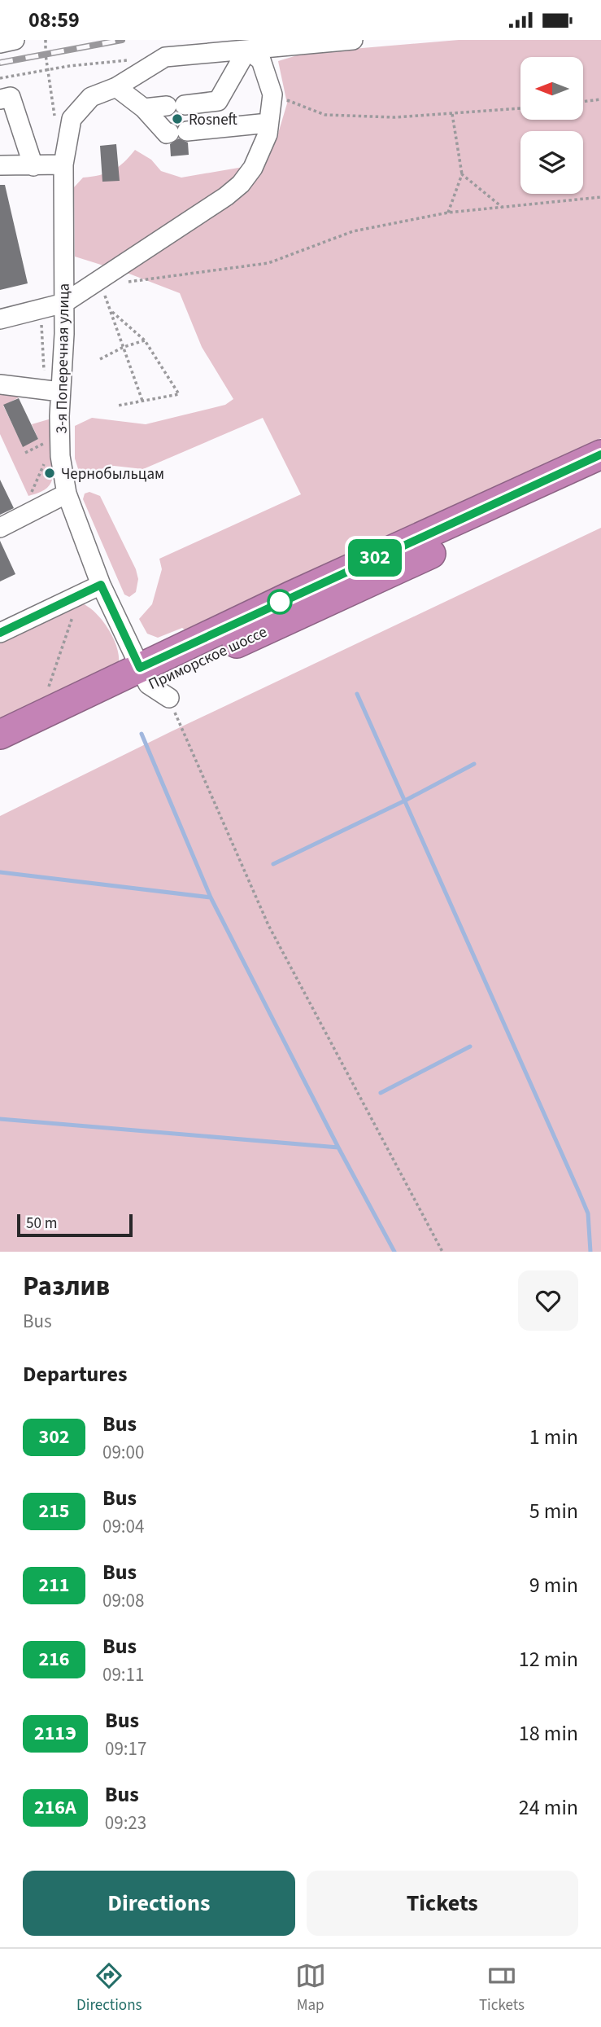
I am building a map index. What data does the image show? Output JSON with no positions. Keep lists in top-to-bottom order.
{
  "streets": {
    "highway": ["Приморское шоссе"],
    "street": ["3-я Поперечная улица"]
  },
  "crossings": [
    ["3-я Поперечная улица", "Приморское шоссе"]
  ],
  "places": ["Rosneft", "Чернобыльцам"],
  "lines": ["bus line 302"],
  "scale_bar": "50 m",
  "north": "left",
  "page": {
    "status": "08:59",
    "on_map": "302",
    "scale": "50 m",
    "heading": [
      ["Разлив", "Bus"],
      "Departures"
    ],
    "list": [
      {
        "mark": "302",
        "name": "Bus",
        "note": "09:00",
        "value": "1 min"
      },
      {
        "mark": "215",
        "name": "Bus",
        "note": "09:04",
        "value": "5 min"
      },
      {
        "mark": "211",
        "name": "Bus",
        "note": "09:08",
        "value": "9 min"
      },
      {
        "mark": "216",
        "name": "Bus",
        "note": "09:11",
        "value": "12 min"
      },
      {
        "mark": "211Э",
        "name": "Bus",
        "note": "09:17",
        "value": "18 min"
      },
      {
        "mark": "216А",
        "name": "Bus",
        "note": "09:23",
        "value": "24 min"
      }
    ],
    "buttons": ["Directions", "Tickets"],
    "tabs": ["Directions", "Map", "Tickets"]
  }
}
